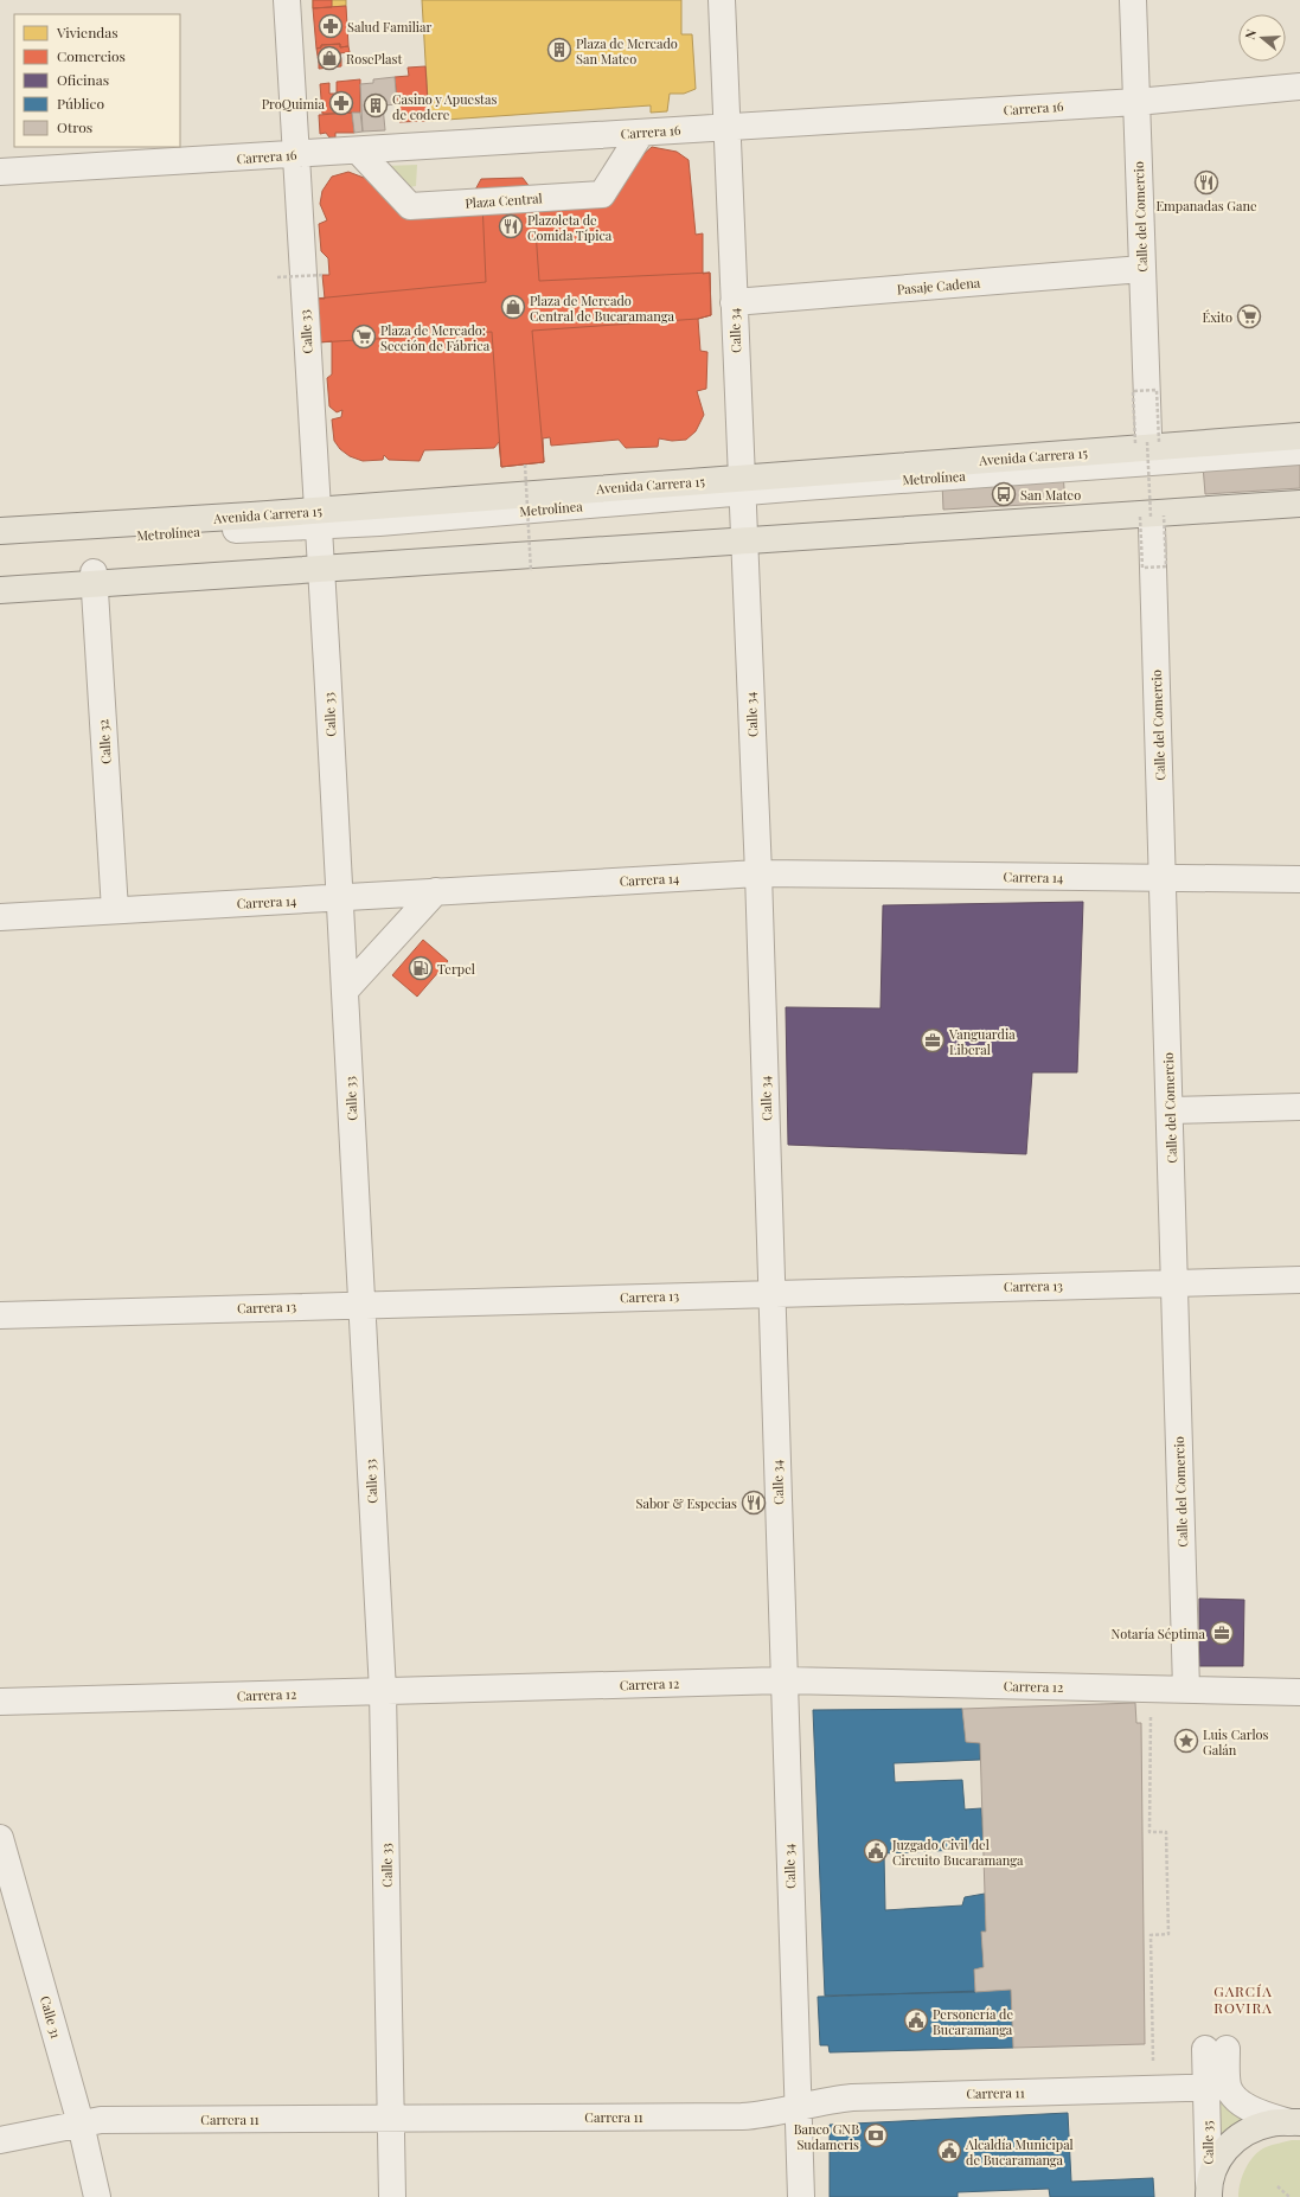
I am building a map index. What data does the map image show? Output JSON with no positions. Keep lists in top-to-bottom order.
{
  "streets": {
    "main road": ["Avenida Carrera 15"],
    "street": [
      "Carrera 16",
      "Plaza Central",
      "Calle del Comercio",
      "Pasaje Cadena",
      "Calle 34",
      "Calle 33",
      "Metrolínea",
      "Calle 32",
      "Carrera 14",
      "Carrera 13",
      "Carrera 12",
      "Calle 31",
      "Carrera 11",
      "Calle 35"
    ]
  },
  "crossings": [
    ["Carrera 16", "Plaza Central"],
    ["Carrera 16", "Calle del Comercio"],
    ["Carrera 16", "Calle 34"],
    ["Carrera 16", "Calle 33"],
    ["Calle del Comercio", "Pasaje Cadena"],
    ["Calle del Comercio", "Metrolínea"],
    ["Calle del Comercio", "Carrera 14"],
    ["Calle del Comercio", "Carrera 13"],
    ["Calle del Comercio", "Carrera 12"],
    ["Pasaje Cadena", "Calle 34"],
    ["Calle 34", "Avenida Carrera 15"],
    ["Calle 34", "Metrolínea"],
    ["Calle 34", "Carrera 14"],
    ["Calle 34", "Carrera 13"],
    ["Calle 34", "Carrera 12"],
    ["Calle 34", "Carrera 11"],
    ["Calle 33", "Avenida Carrera 15"],
    ["Calle 33", "Metrolínea"],
    ["Calle 33", "Carrera 14"],
    ["Calle 33", "Carrera 13"],
    ["Calle 33", "Carrera 12"],
    ["Calle 33", "Carrera 11"],
    ["Avenida Carrera 15", "Metrolínea"],
    ["Calle 32", "Carrera 14"],
    ["Calle 31", "Carrera 11"],
    ["Carrera 11", "Calle 35"]
  ],
  "districts": ["GARCÍA ROVIRA"],
  "places": {
    "pharmacy": ["Salud Familiar", "ProQuimia"],
    "building": ["Plaza de Mercado San Mateo", "Casino y Apuestas de codere"],
    "shop": ["RosePlast", "Plaza de Mercado Central de Bucaramanga"],
    "restaurant": ["Empanadas Gane", "Plazoleta de Comida Típica", "Sabor & Especias"],
    "supermarket": ["Éxito", "Plaza de Mercado: Sección de Fábrica"],
    "bus stop": ["San Mateo"],
    "fuel station": ["Terpel"],
    "office": ["Vanguardia Liberal", "Notaría Séptima"],
    "place": ["Luis Carlos Galán"],
    "public building": ["Juzgado Civil del Circuito Bucaramanga", "Personería de Bucaramanga", "Alcaldía Municipal de Bucaramanga"],
    "bank": ["Banco GNB Sudameris"]
  },
  "legend": [
    "Viviendas",
    "Comercios",
    "Oficinas",
    "Público",
    "Otros"
  ],
  "north": "left"
}
